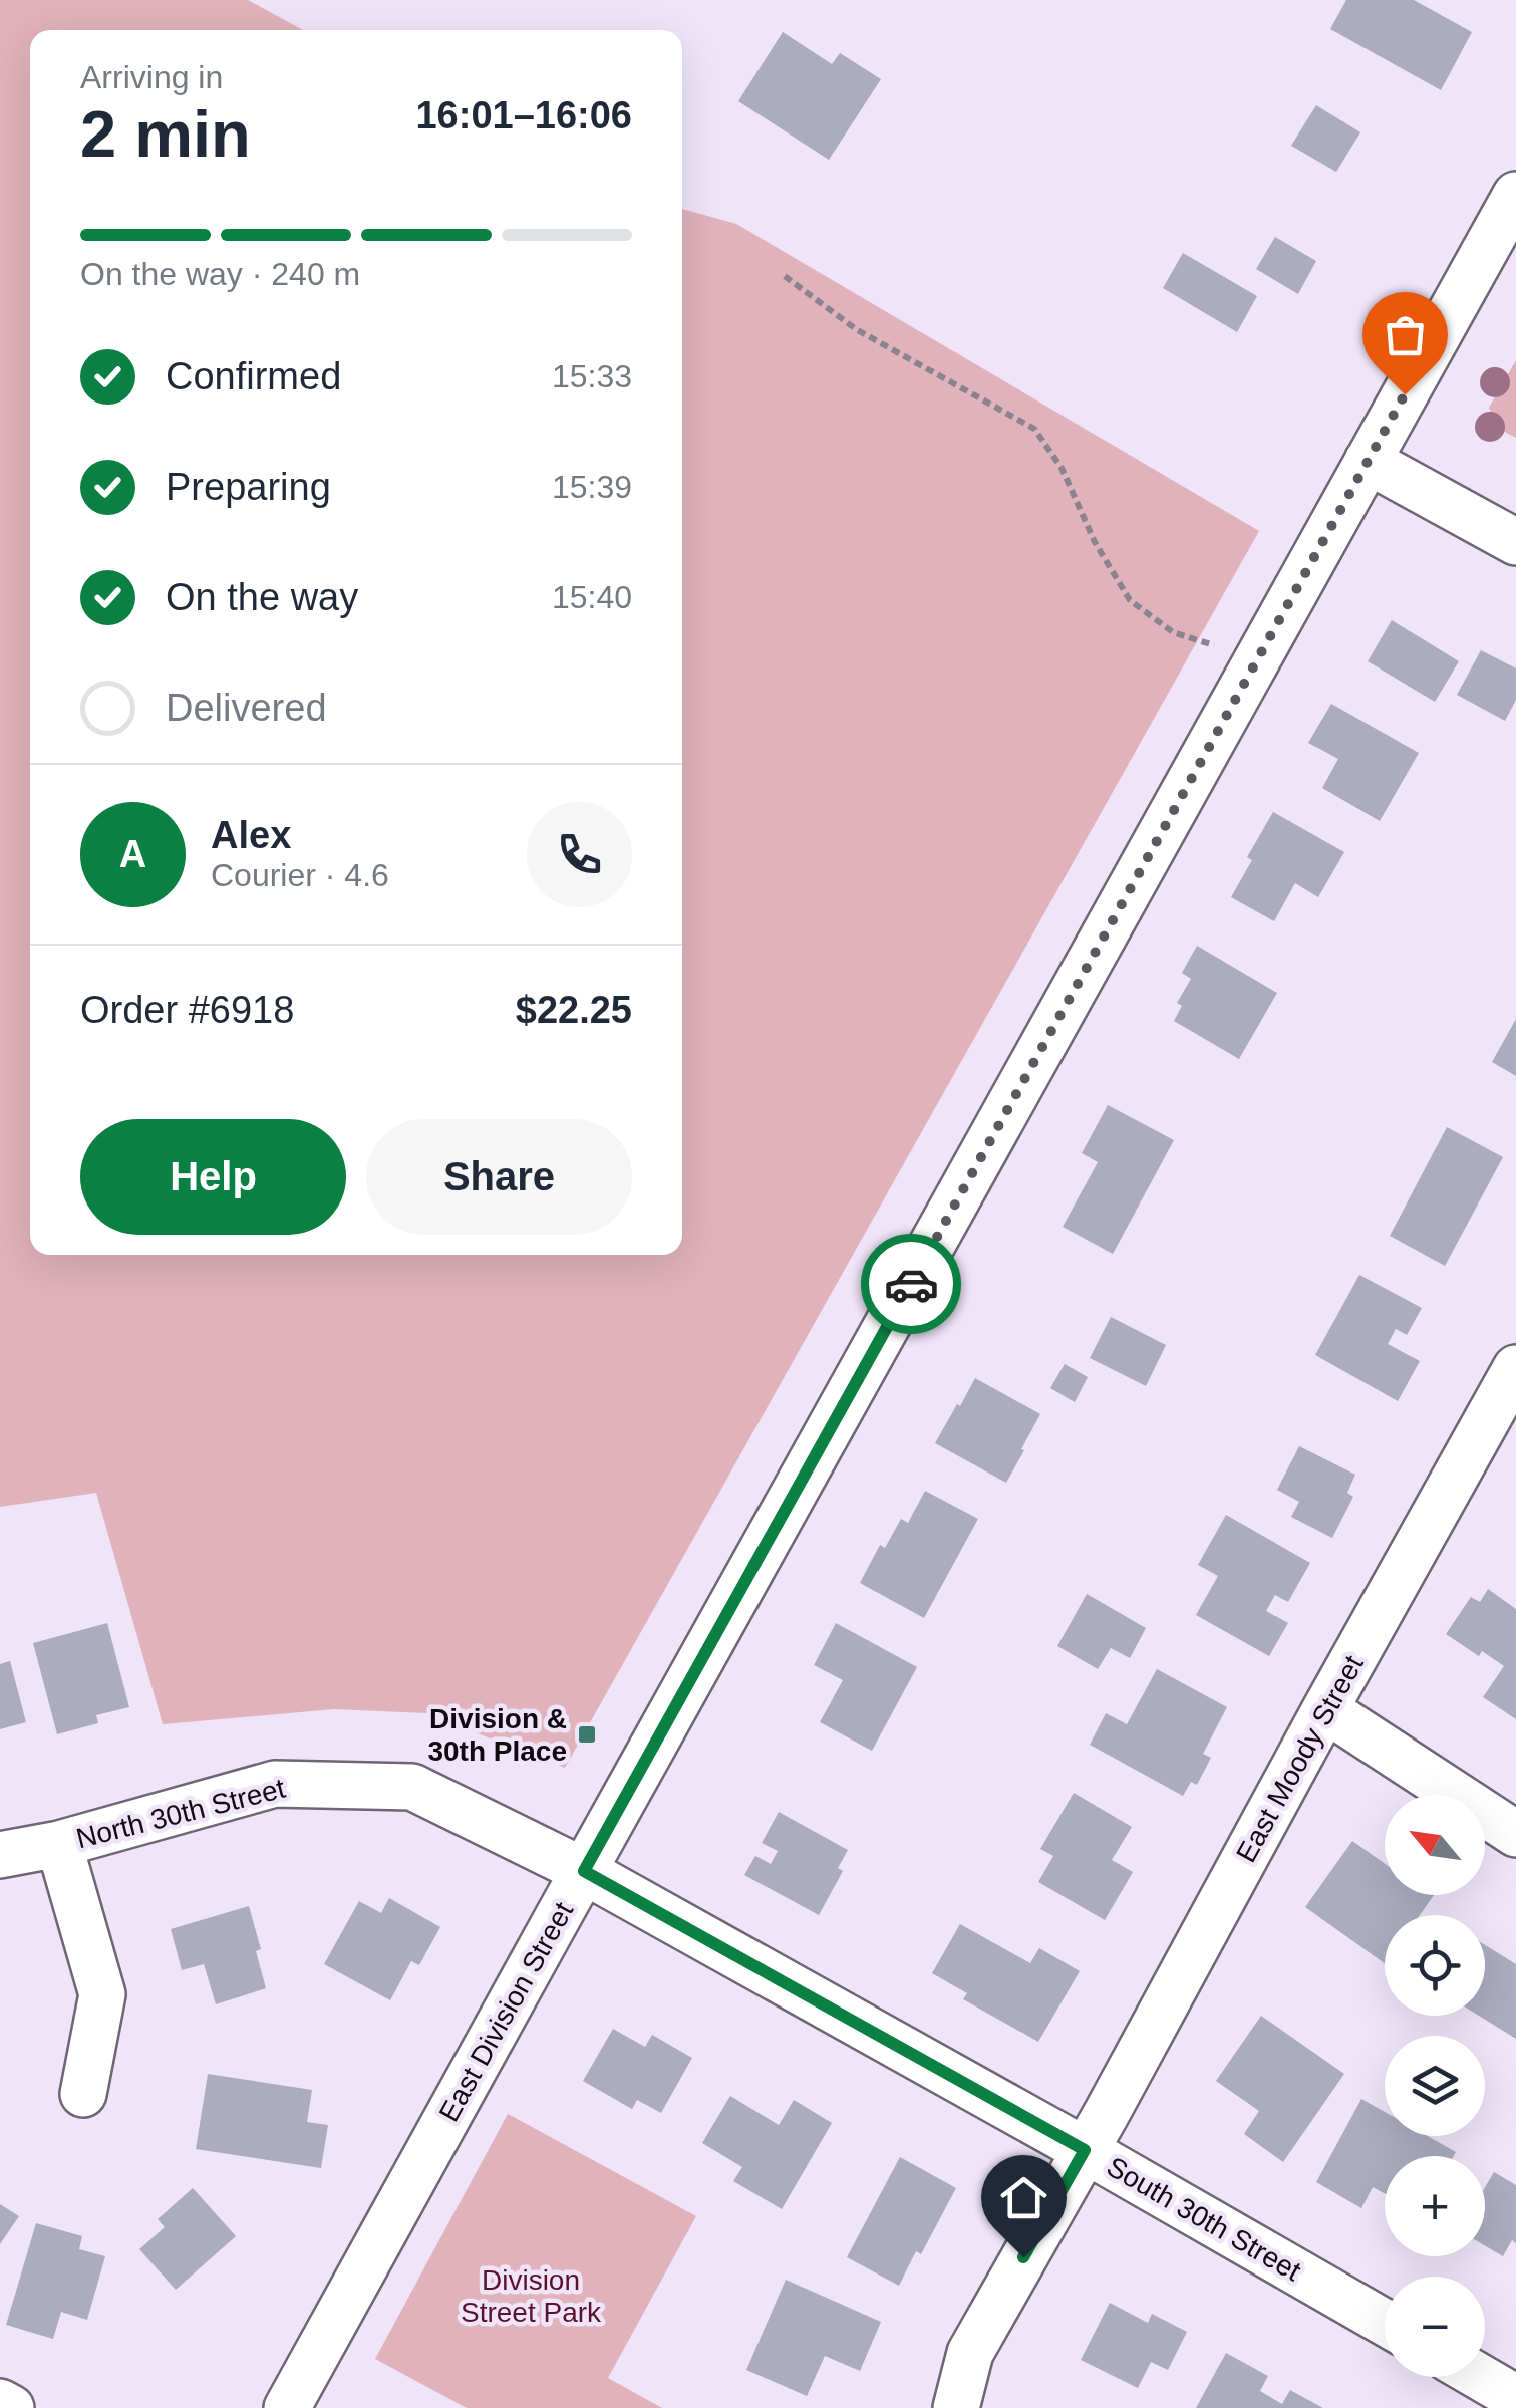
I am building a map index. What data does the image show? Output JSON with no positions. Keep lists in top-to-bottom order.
{
  "streets": {
    "street": [
      "East Moody Street",
      "North 30th Street",
      "East Division Street",
      "South 30th Street"
    ]
  },
  "crossings": [
    ["East Moody Street", "South 30th Street"],
    ["North 30th Street", "East Division Street"],
    ["North 30th Street", "South 30th Street"],
    ["East Division Street", "South 30th Street"]
  ],
  "parks": ["Division Street Park"],
  "places": {
    "transit": ["Division & 30th Place"]
  },
  "north": "top left",
  "page": {
    "heading": ["2 min", "Arriving in", "16:01–16:06"],
    "panel": [
      "Alex",
      "Courier · 4.6",
      "Order #6918",
      "$22.25"
    ],
    "bar": "On the way · 240 m",
    "list": [
      ["Confirmed", "15:33"],
      ["Preparing", "15:39"],
      ["On the way", "15:40"],
      "Delivered"
    ],
    "round": "A",
    "buttons": ["Help", "Share"],
    "map_buttons": ["+", "−"]
  }
}
